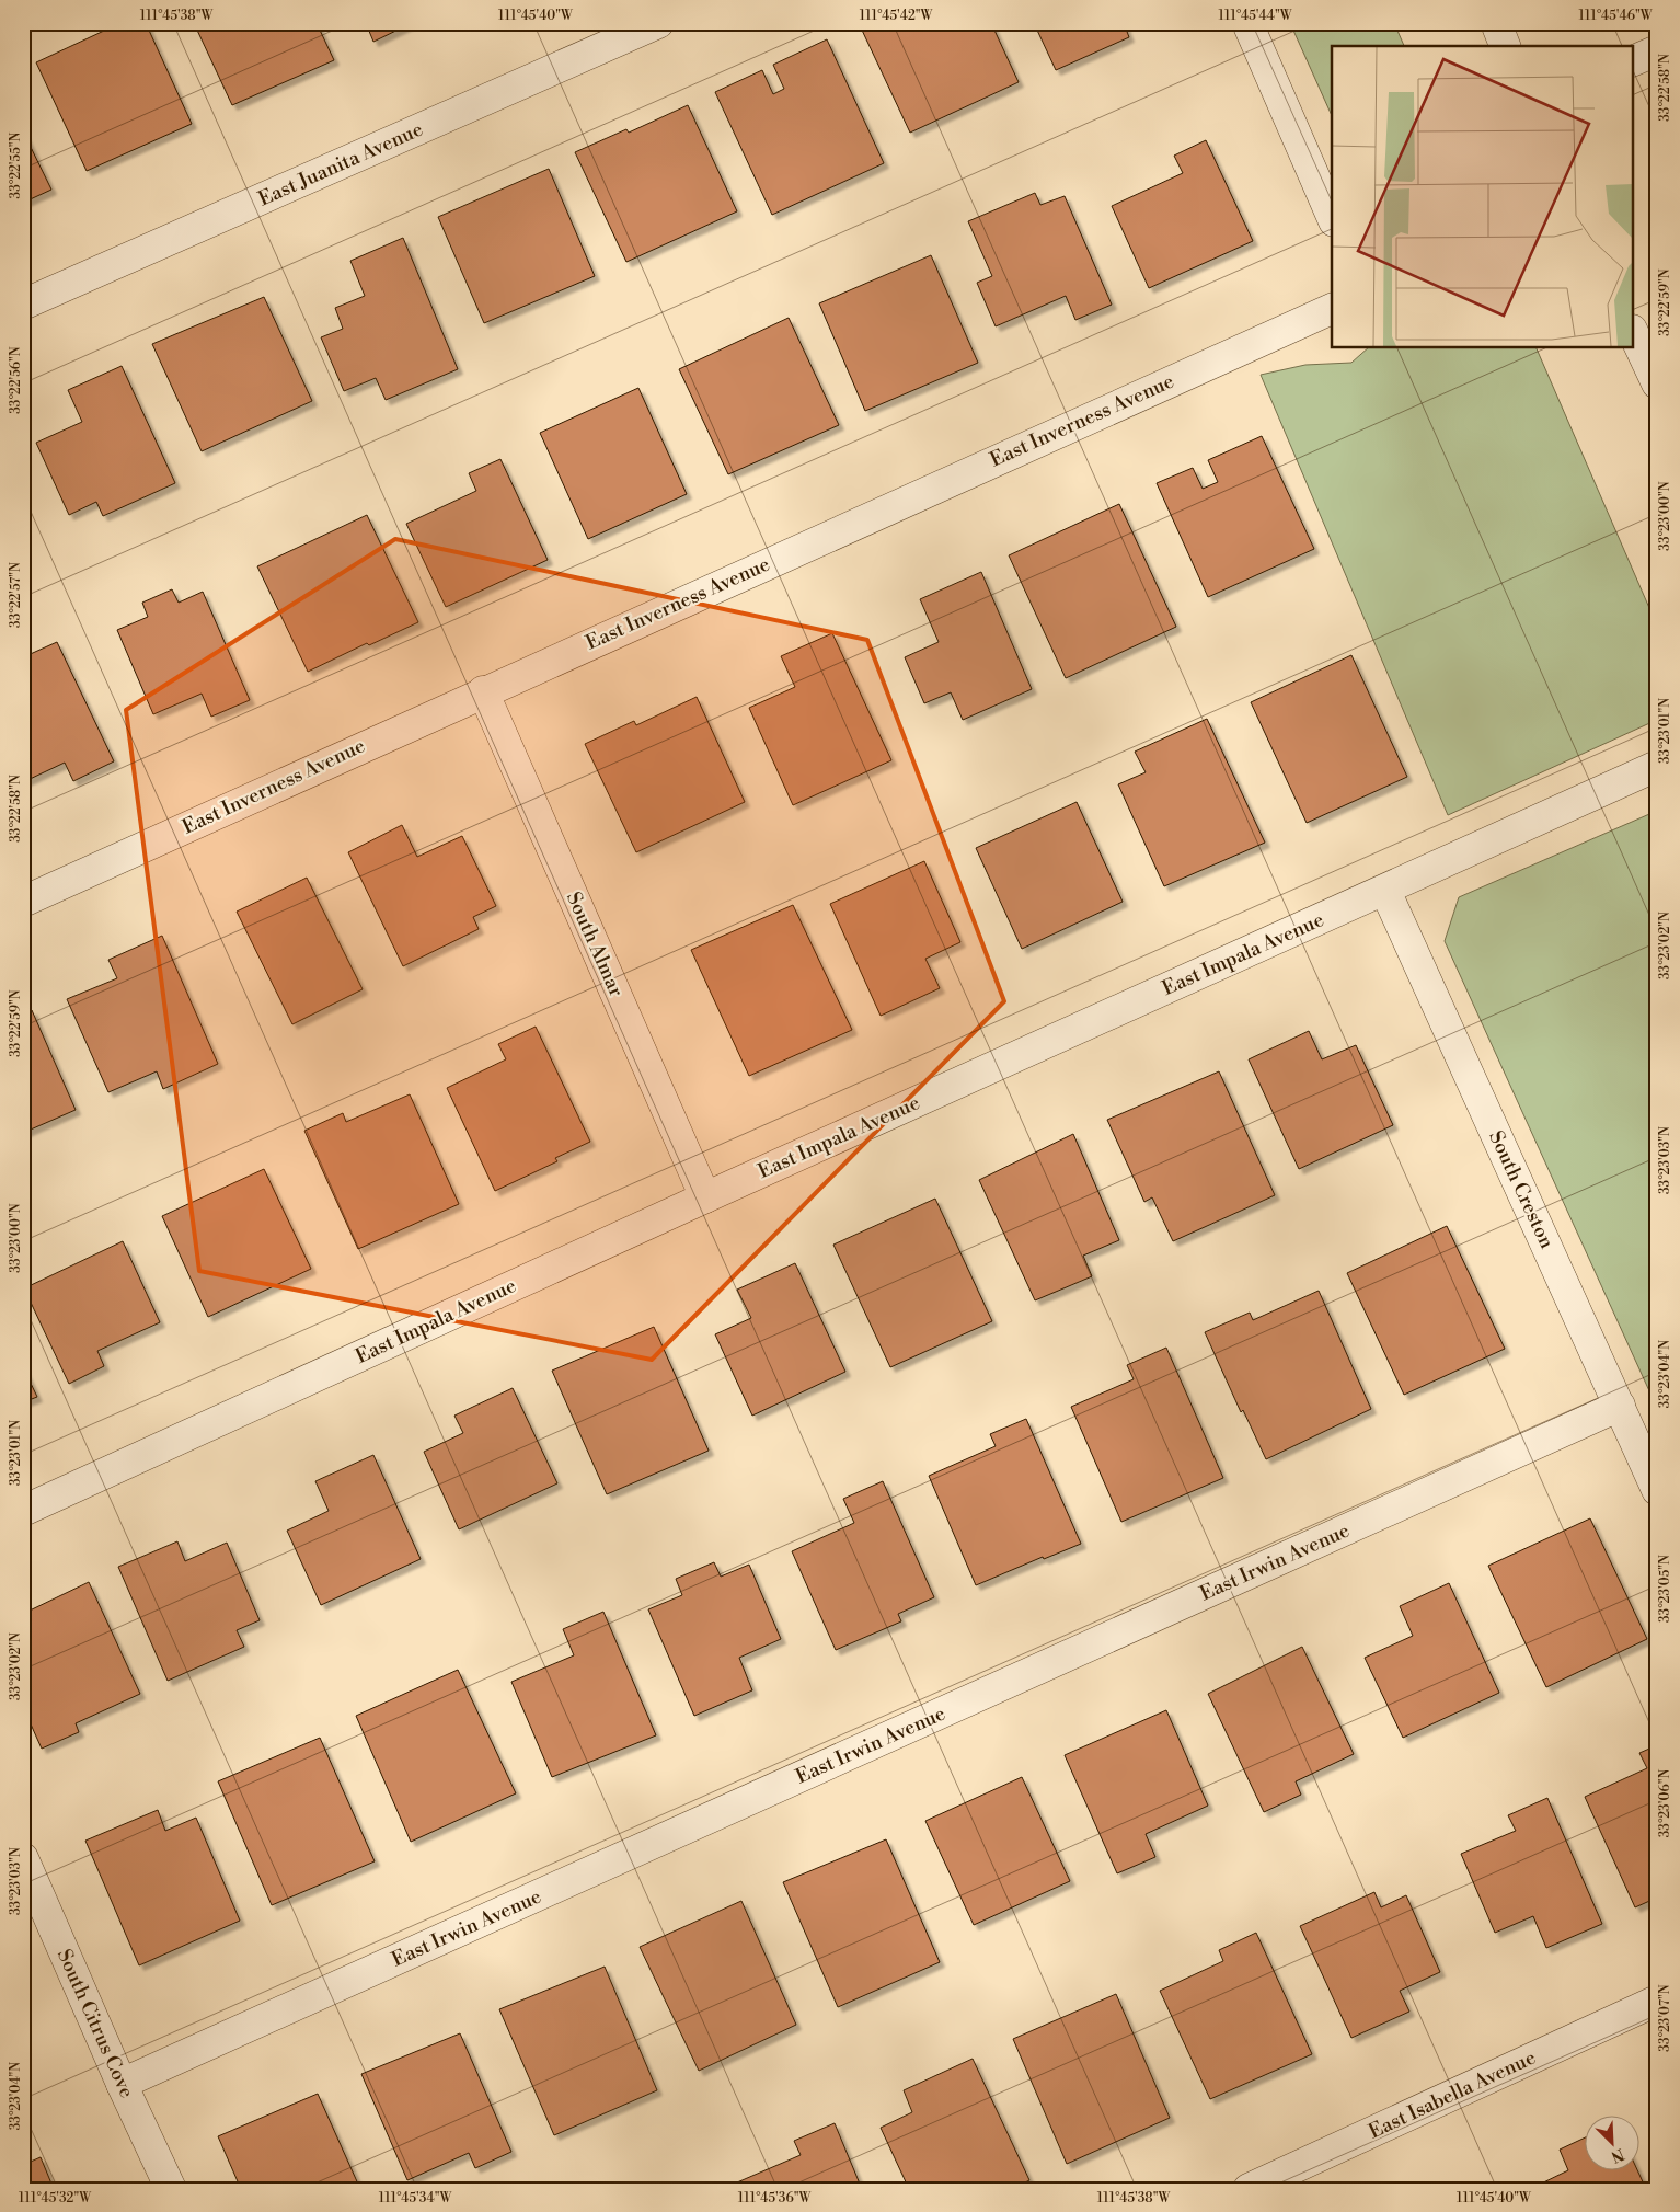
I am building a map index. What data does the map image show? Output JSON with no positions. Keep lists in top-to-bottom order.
{
  "streets": {
    "street": [
      "East Juanita Avenue",
      "East Inverness Avenue",
      "South Almar",
      "East Impala Avenue",
      "South Creston",
      "East Irwin Avenue",
      "South Citrus Cove",
      "East Isabella Avenue"
    ]
  },
  "crossings": [
    ["East Inverness Avenue", "South Almar"],
    ["South Almar", "East Impala Avenue"],
    ["East Impala Avenue", "South Creston"],
    ["South Creston", "East Irwin Avenue"],
    ["East Irwin Avenue", "South Citrus Cove"]
  ],
  "north": "bottom right",
  "coordinates": [
    "111°45'38\"W",
    "111°45'40\"W",
    "111°45'42\"W",
    "111°45'44\"W",
    "111°45'46\"W",
    "33°22'58\"N",
    "33°22'55\"N",
    "33°22'59\"N",
    "33°22'56\"N",
    "33°23'00\"N",
    "33°22'57\"N",
    "33°23'01\"N",
    "33°23'02\"N",
    "33°23'03\"N",
    "33°23'04\"N",
    "33°23'05\"N",
    "33°23'06\"N",
    "33°23'07\"N",
    "111°45'32\"W",
    "111°45'34\"W",
    "111°45'36\"W"
  ]
}
